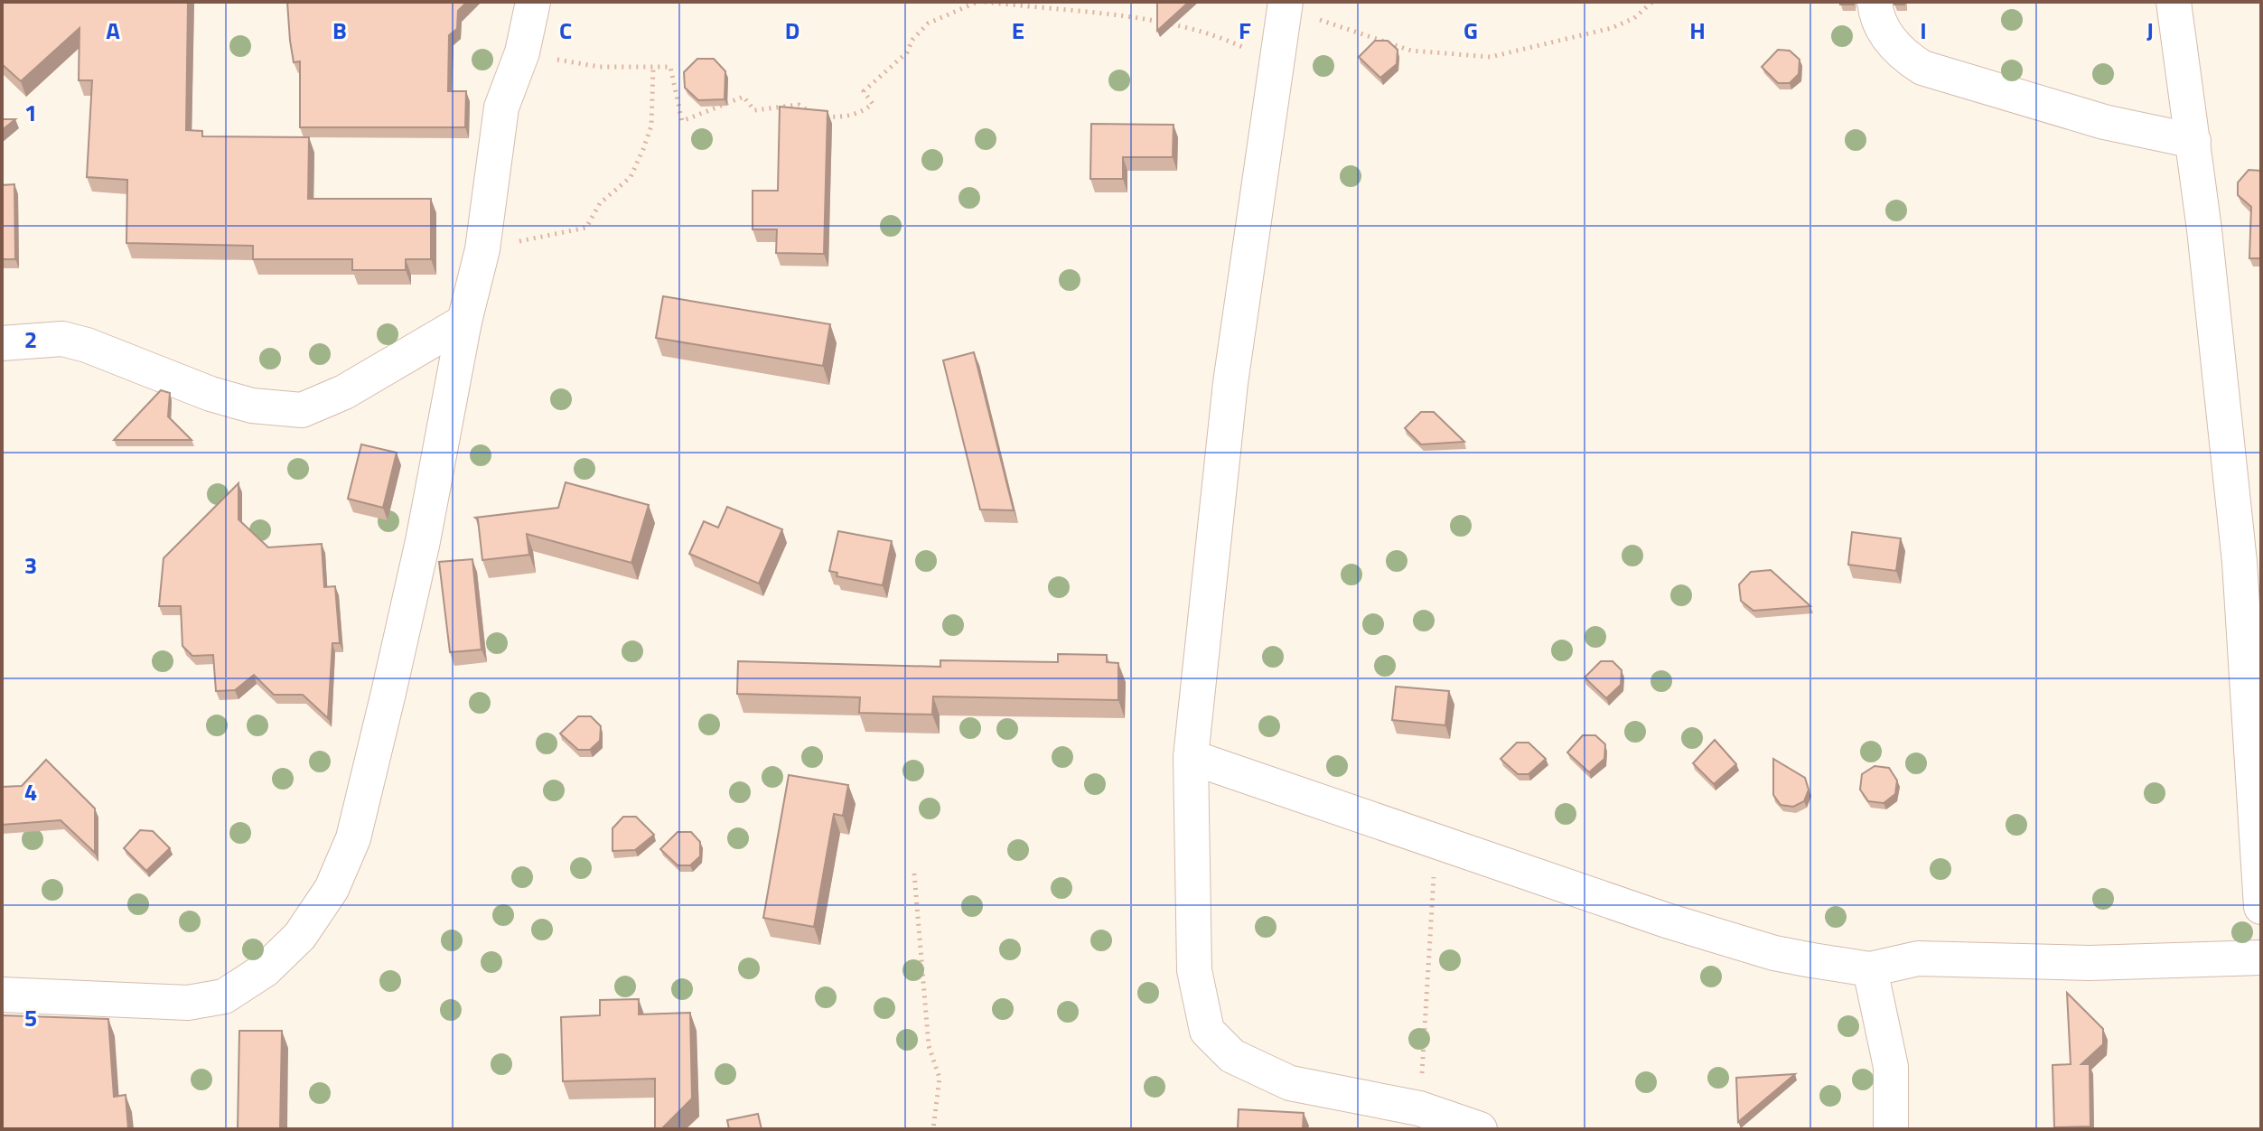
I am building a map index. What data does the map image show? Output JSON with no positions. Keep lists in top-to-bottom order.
{
  "grid": {
    "columns": [
      "A",
      "B",
      "C",
      "D",
      "E",
      "F",
      "G",
      "H",
      "I",
      "J"
    ],
    "rows": [
      "1",
      "2",
      "3",
      "4",
      "5"
    ]
  }
}
